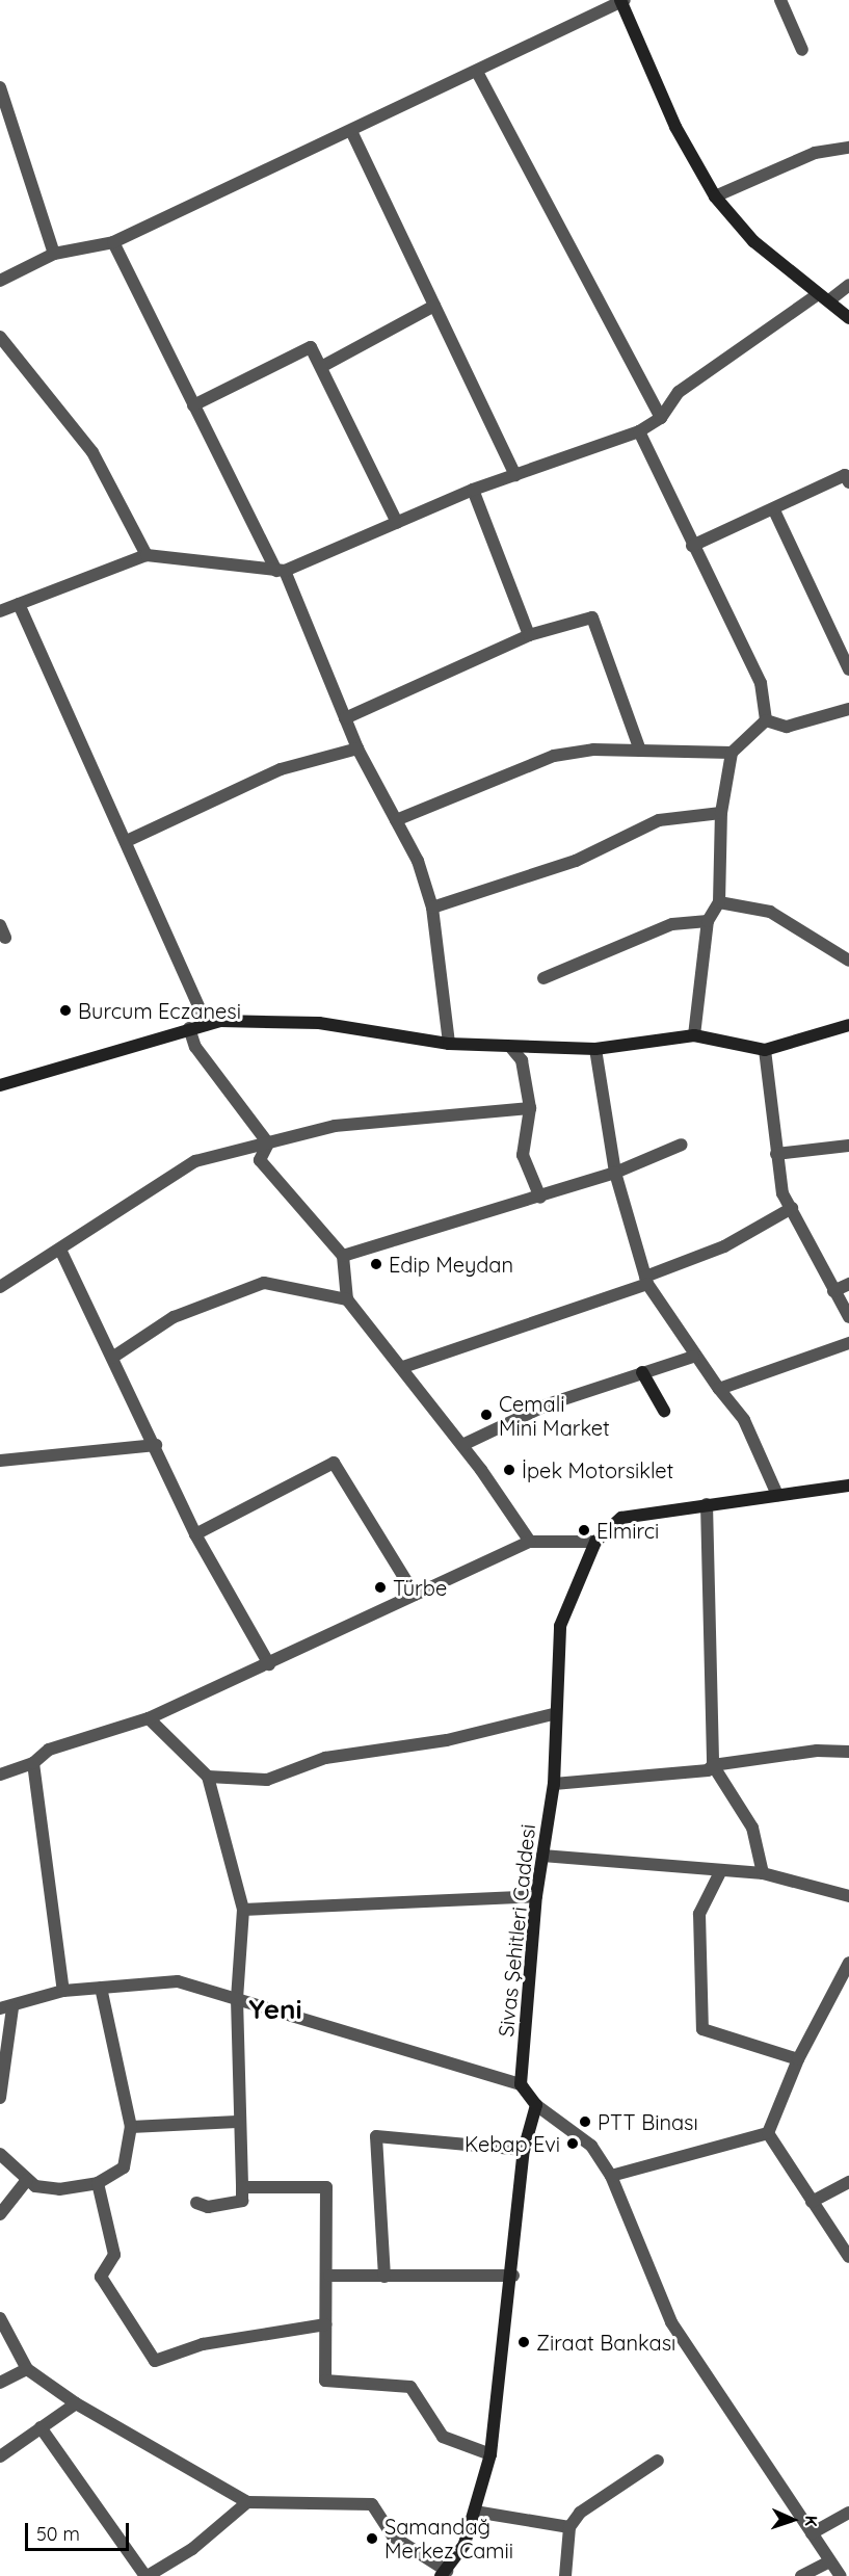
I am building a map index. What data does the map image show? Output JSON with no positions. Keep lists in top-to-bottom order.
{
  "streets": {
    "street": ["Sivas Şehitleri Caddesi"]
  },
  "districts": ["Yeni"],
  "places": [
    "Burcum Eczanesi",
    "Edip Meydan",
    "Cemali Mini Market",
    "İpek Motorsiklet",
    "Elmirci",
    "Türbe",
    "PTT Binası",
    "Kebap Evi",
    "Ziraat Bankası",
    "Samandağ Merkez Camii"
  ],
  "scale_bar": "50 m",
  "north": "right"
}
